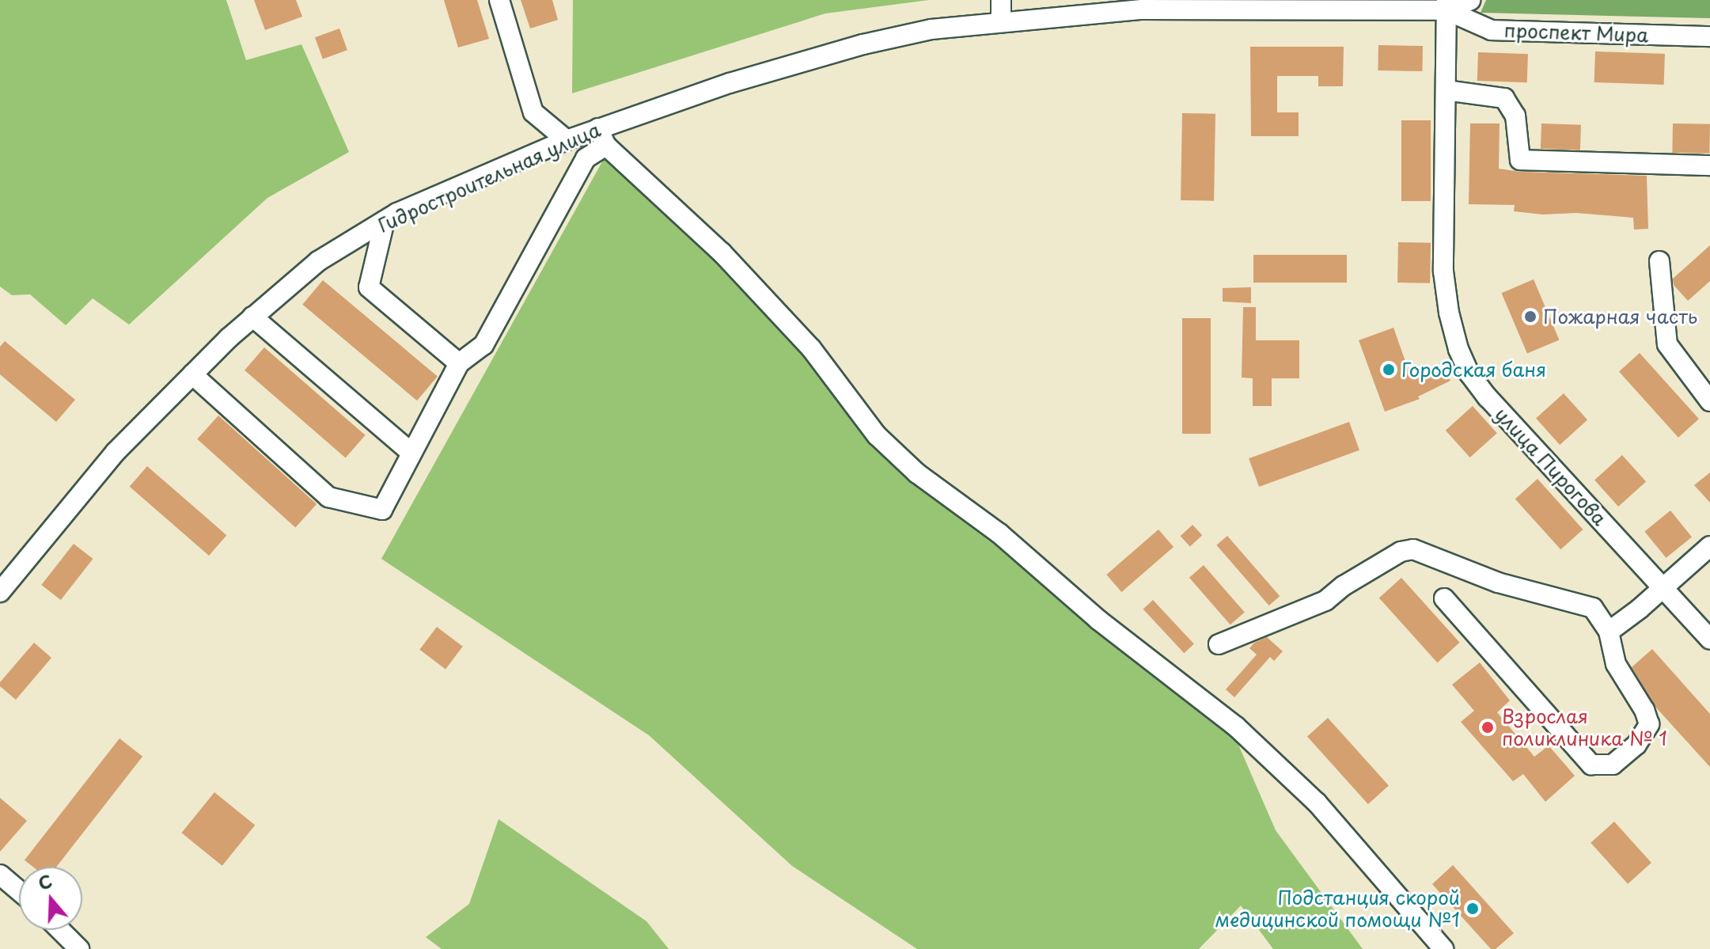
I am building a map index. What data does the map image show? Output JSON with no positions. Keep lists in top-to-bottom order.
{
  "streets": {
    "street": ["проспект Мира", "Гидростроительная улица", "улица Пирогова"]
  },
  "crossings": [
    ["проспект Мира", "Гидростроительная улица"],
    ["проспект Мира", "улица Пирогова"]
  ],
  "places": [
    "Пожарная часть",
    "Городская баня",
    "Взрослая поликлиника № 1",
    "Подстанция скорой медицинской помощи №1"
  ],
  "north": "top"
}
